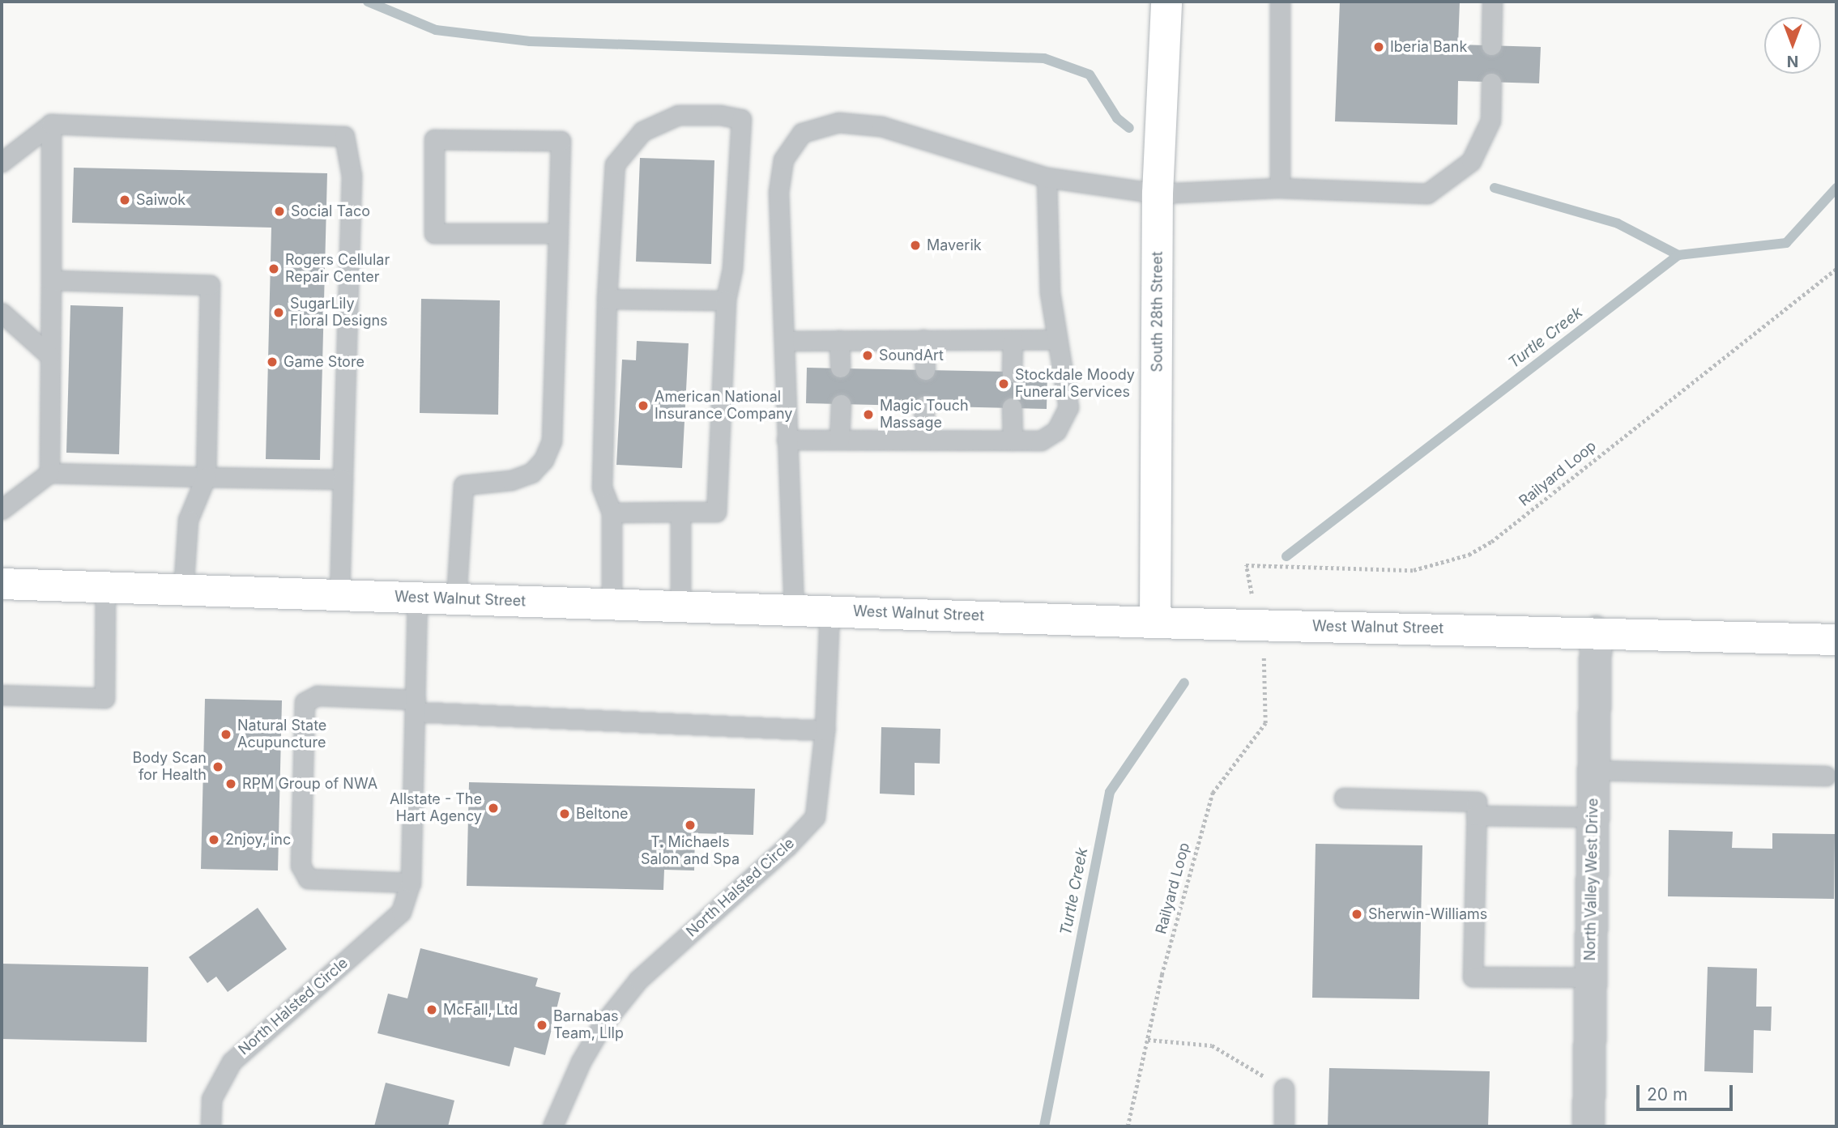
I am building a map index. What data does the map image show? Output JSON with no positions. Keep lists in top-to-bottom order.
{
  "streets": {
    "main road": ["South 28th Street", "West Walnut Street"],
    "street": ["North Valley West Drive"],
    "lane": ["North Halsted Circle"],
    "path": ["Railyard Loop"]
  },
  "crossings": [
    ["South 28th Street", "West Walnut Street"],
    ["West Walnut Street", "North Valley West Drive"],
    ["West Walnut Street", "North Halsted Circle"]
  ],
  "water": ["Turtle Creek"],
  "places": [
    "Iberia Bank",
    "Saiwok",
    "Social Taco",
    "Maverik",
    "Rogers Cellular Repair Center",
    "SugarLily Floral Designs",
    "SoundArt",
    "Game Store",
    "Stockdale Moody Funeral Services",
    "American National Insurance Company",
    "Magic Touch Massage",
    "Natural State Acupuncture",
    "Body Scan for Health",
    "RPM Group of NWA",
    "Allstate - The Hart Agency",
    "Beltone",
    "T. Michaels Salon and Spa",
    "2njoy, inc",
    "Sherwin-Williams",
    "McFall, Ltd",
    "Barnabas Team, Lllp"
  ],
  "scale_bar": "20 m",
  "north": "bottom"
}
